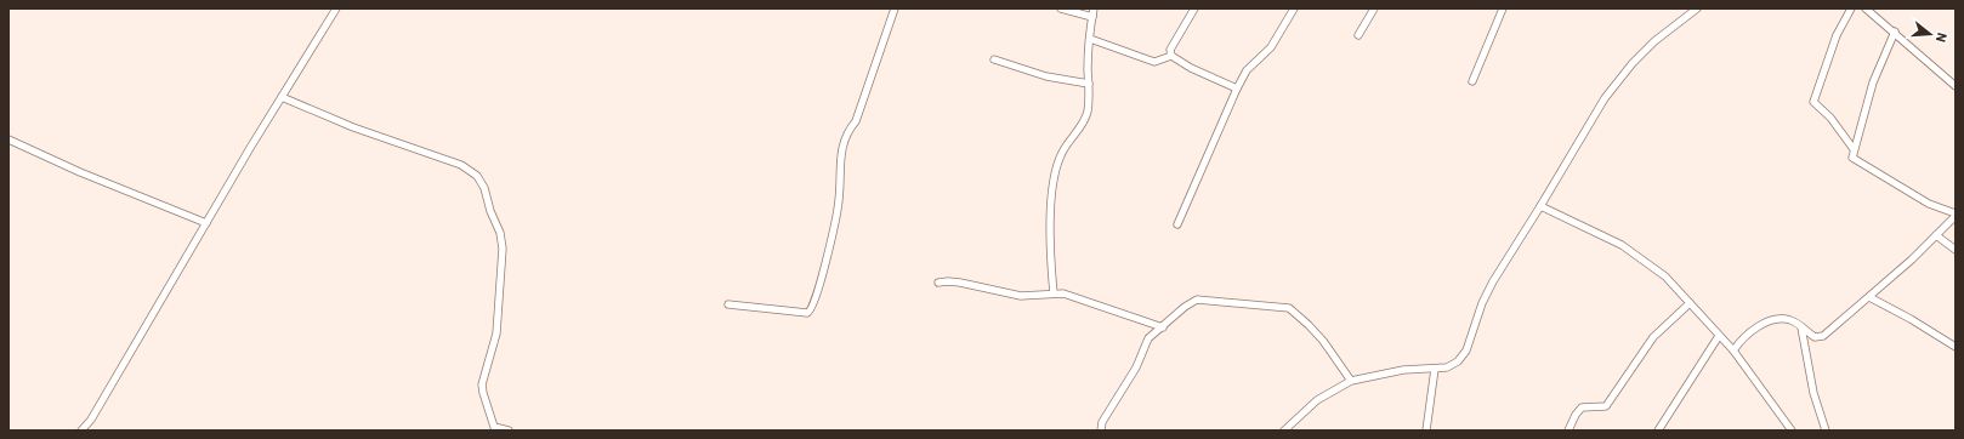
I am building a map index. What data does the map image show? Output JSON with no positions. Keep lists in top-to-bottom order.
{
  "north": "right"
}
